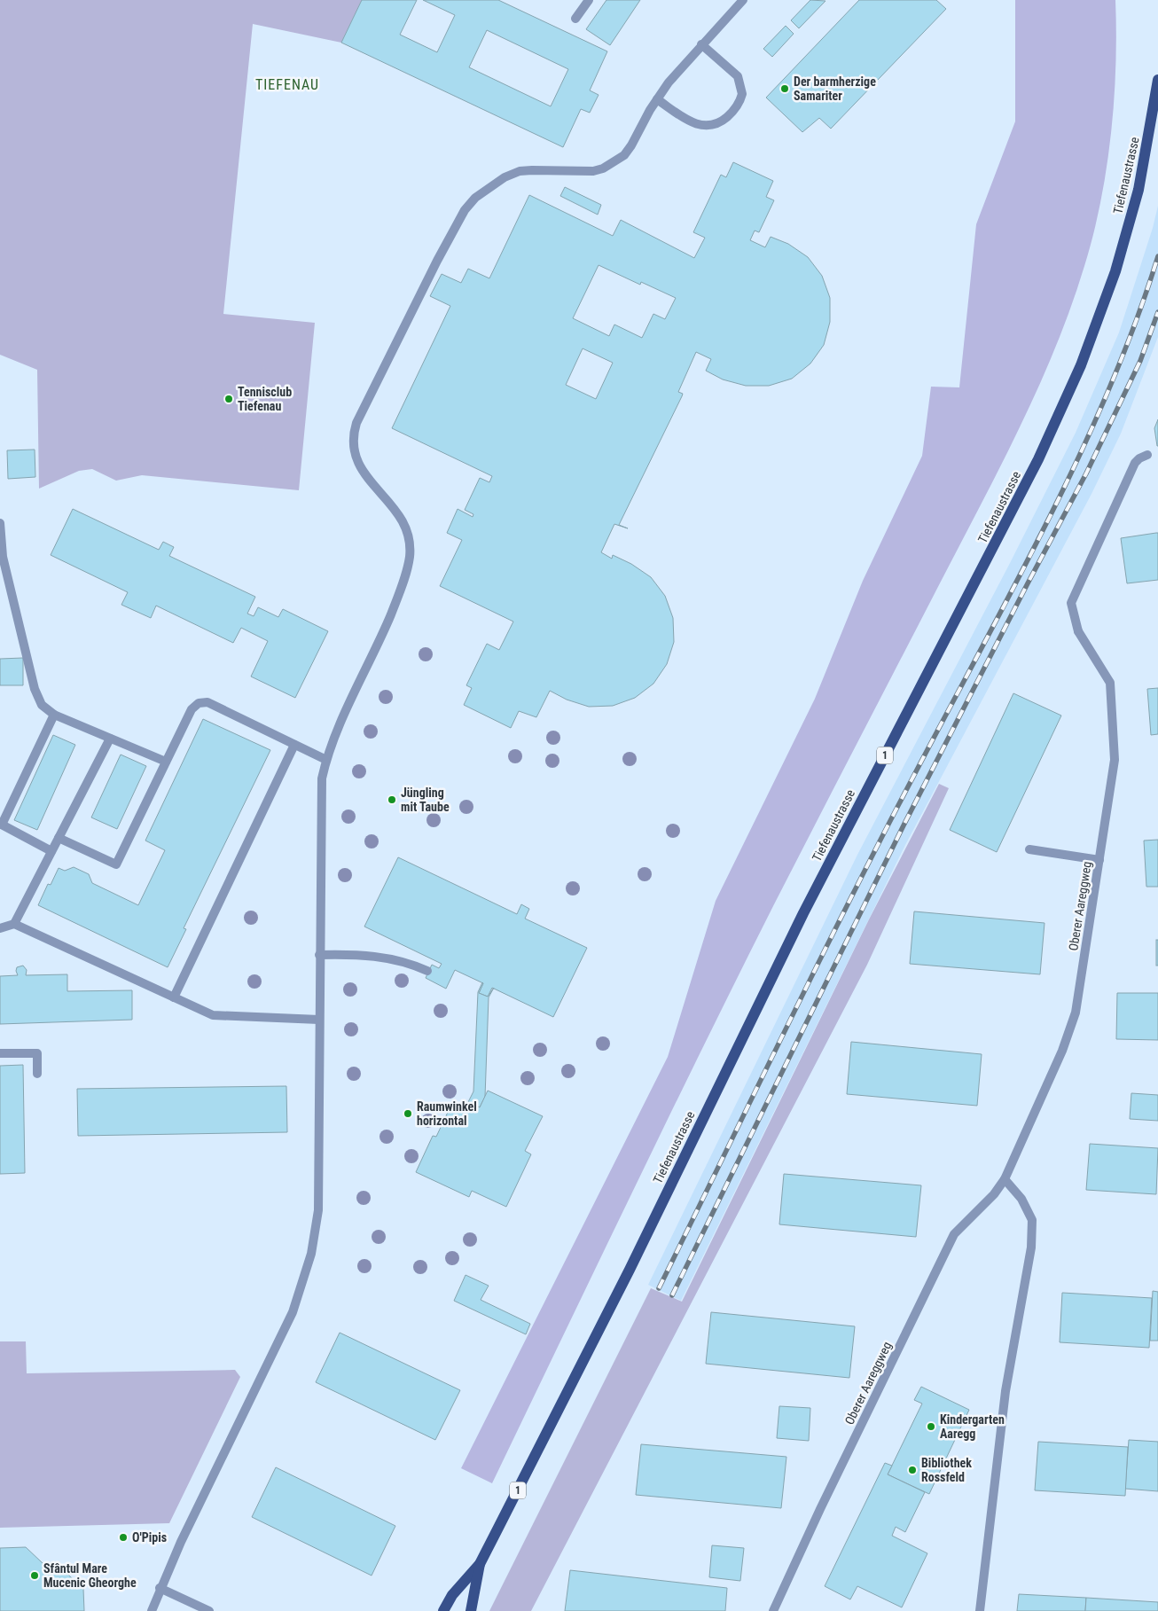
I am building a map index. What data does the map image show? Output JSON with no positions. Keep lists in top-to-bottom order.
{
  "streets": {
    "main road": ["Tiefenaustrasse", "1"],
    "street": ["Oberer Aareggweg"]
  },
  "districts": ["TIEFENAU"],
  "places": [
    "Der barmherzige Samariter",
    "Tennisclub Tiefenau",
    "Jüngling mit Taube",
    "Raumwinkel horizontal",
    "Kindergarten Aaregg",
    "Bibliothek Rossfeld",
    "O'Pipis",
    "Sfântul Mare Mucenic Gheorghe"
  ]
}
